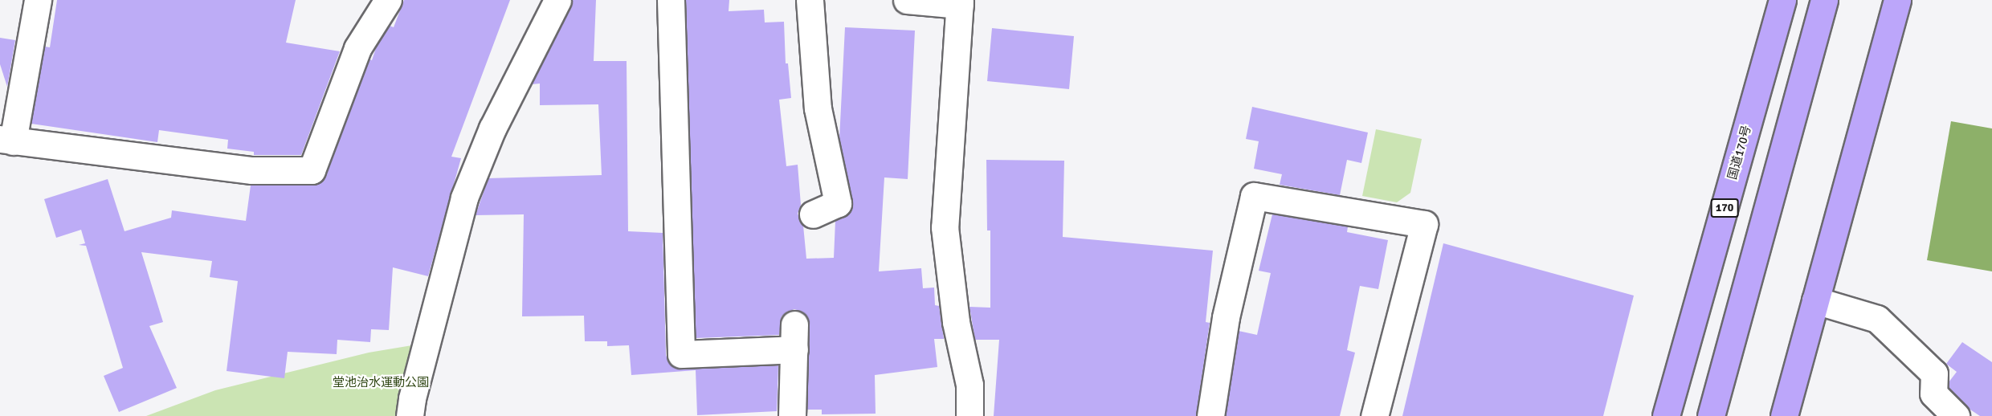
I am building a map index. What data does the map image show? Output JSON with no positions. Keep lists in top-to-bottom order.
{
  "streets": {
    "highway": ["国道170号", "170"]
  },
  "parks": ["堂池治水運動公園"]
}
